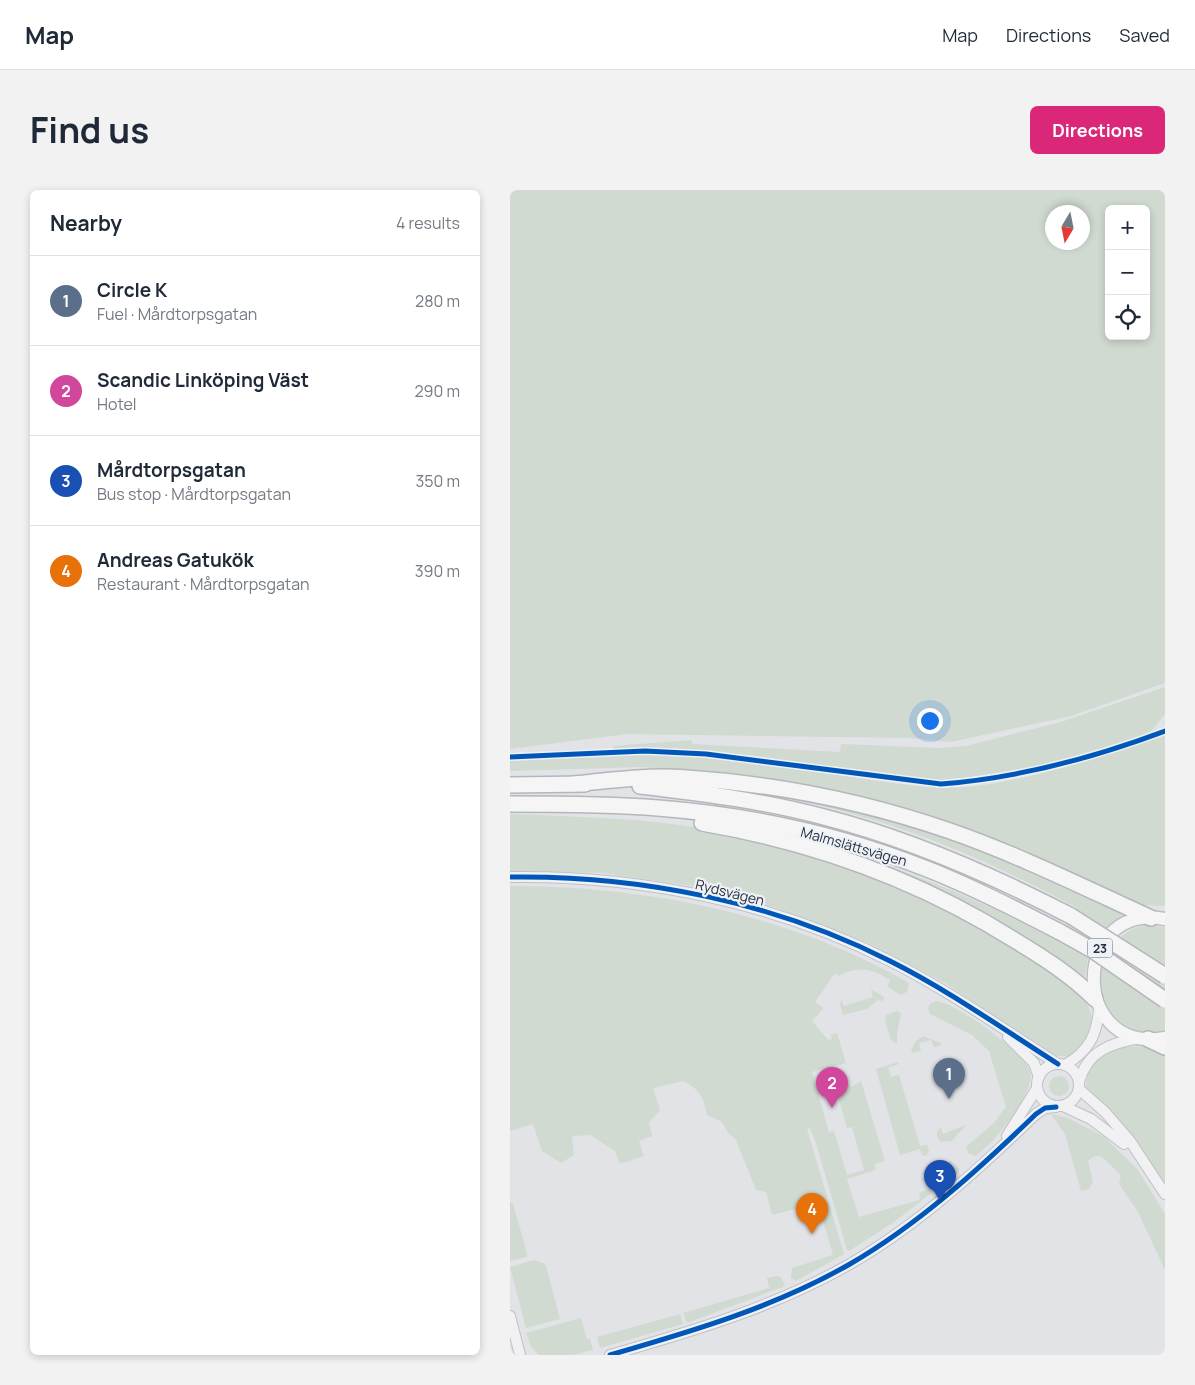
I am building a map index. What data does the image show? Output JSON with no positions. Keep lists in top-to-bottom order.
{
  "streets": {
    "highway": ["Malmslättsvägen"],
    "main road": ["23"],
    "street": ["Rydsvägen"]
  },
  "north": "bottom",
  "page": {
    "header": "Map",
    "nav": ["Map", "Directions", "Saved"],
    "title": "Find us",
    "buttons": "Directions",
    "heading": ["Nearby", "4 results"],
    "map_buttons": ["+", "−"],
    "list": [
      {
        "mark": "1",
        "name": "Circle K",
        "note": "Fuel · Mårdtorpsgatan",
        "value": "280 m"
      },
      {
        "mark": "2",
        "name": "Scandic Linköping Väst",
        "note": "Hotel",
        "value": "290 m"
      },
      {
        "mark": "3",
        "name": "Mårdtorpsgatan",
        "note": "Bus stop · Mårdtorpsgatan",
        "value": "350 m"
      },
      {
        "mark": "4",
        "name": "Andreas Gatukök",
        "note": "Restaurant · Mårdtorpsgatan",
        "value": "390 m"
      }
    ],
    "pins": [
      "1",
      "2",
      "3",
      "4"
    ]
  }
}
